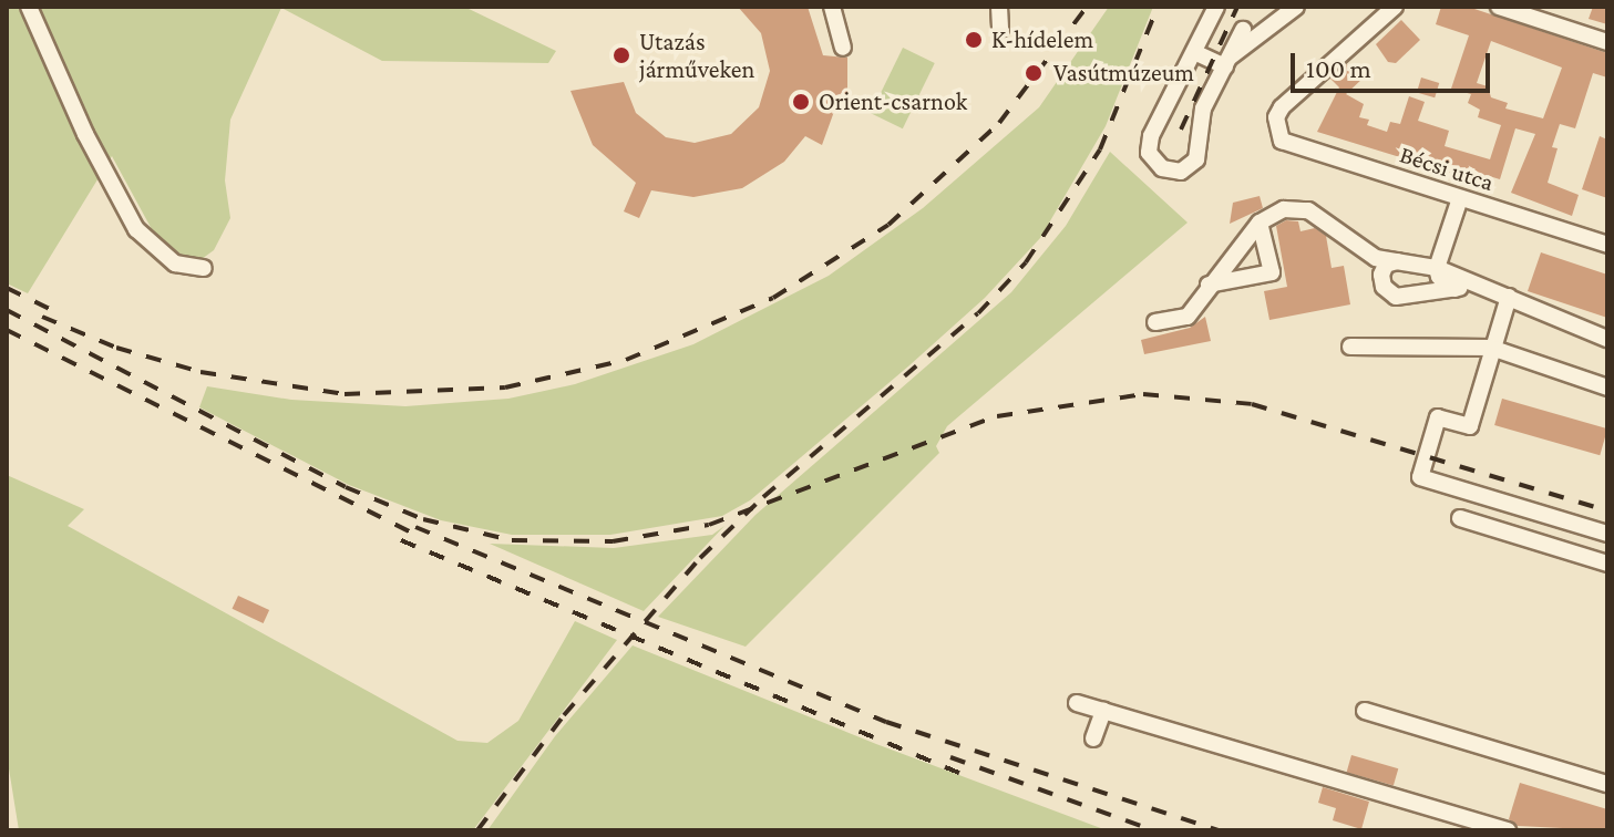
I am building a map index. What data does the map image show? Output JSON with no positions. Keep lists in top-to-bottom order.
{
  "streets": {
    "street": ["Bécsi utca"]
  },
  "places": [
    "K-hídelem",
    "Utazás járműveken",
    "Vasútmúzeum",
    "Orient-csarnok"
  ],
  "scale_bar": "100 m"
}
